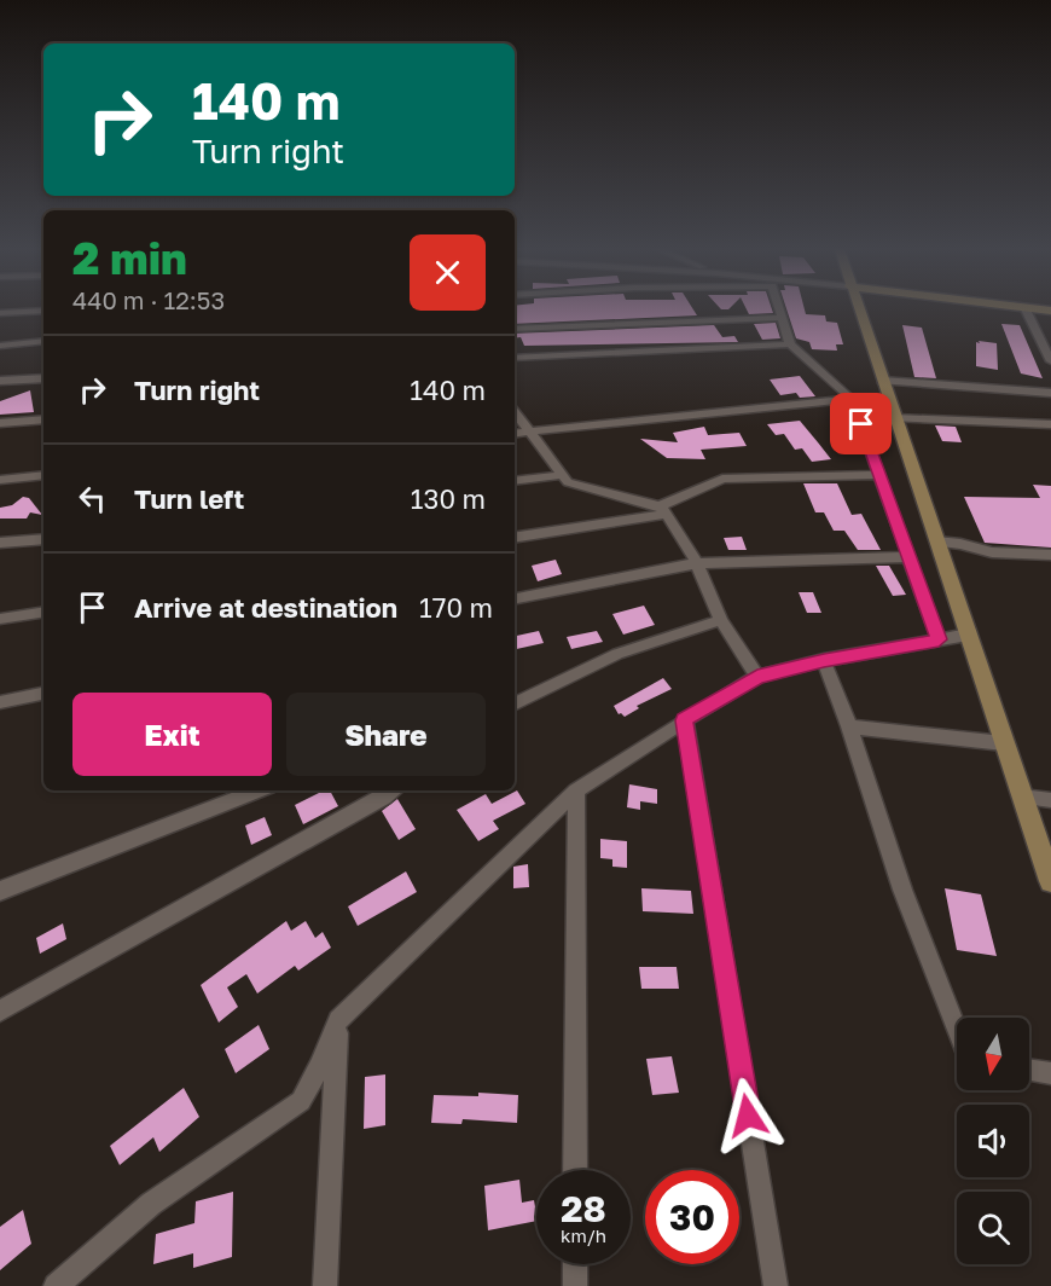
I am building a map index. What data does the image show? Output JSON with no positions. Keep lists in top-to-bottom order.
{
  "north": "bottom",
  "page": {
    "turn": ["140 m", "Turn right"],
    "heading": ["2 min", "440 m · 12:53"],
    "list": [
      {
        "name": "Turn right",
        "value": "140 m"
      },
      {
        "name": "Turn left",
        "value": "130 m"
      },
      {
        "name": "Arrive at destination",
        "value": "170 m"
      }
    ],
    "buttons": ["Exit", "Share"],
    "speed": "28 km/h",
    "limit": "30"
  }
}
